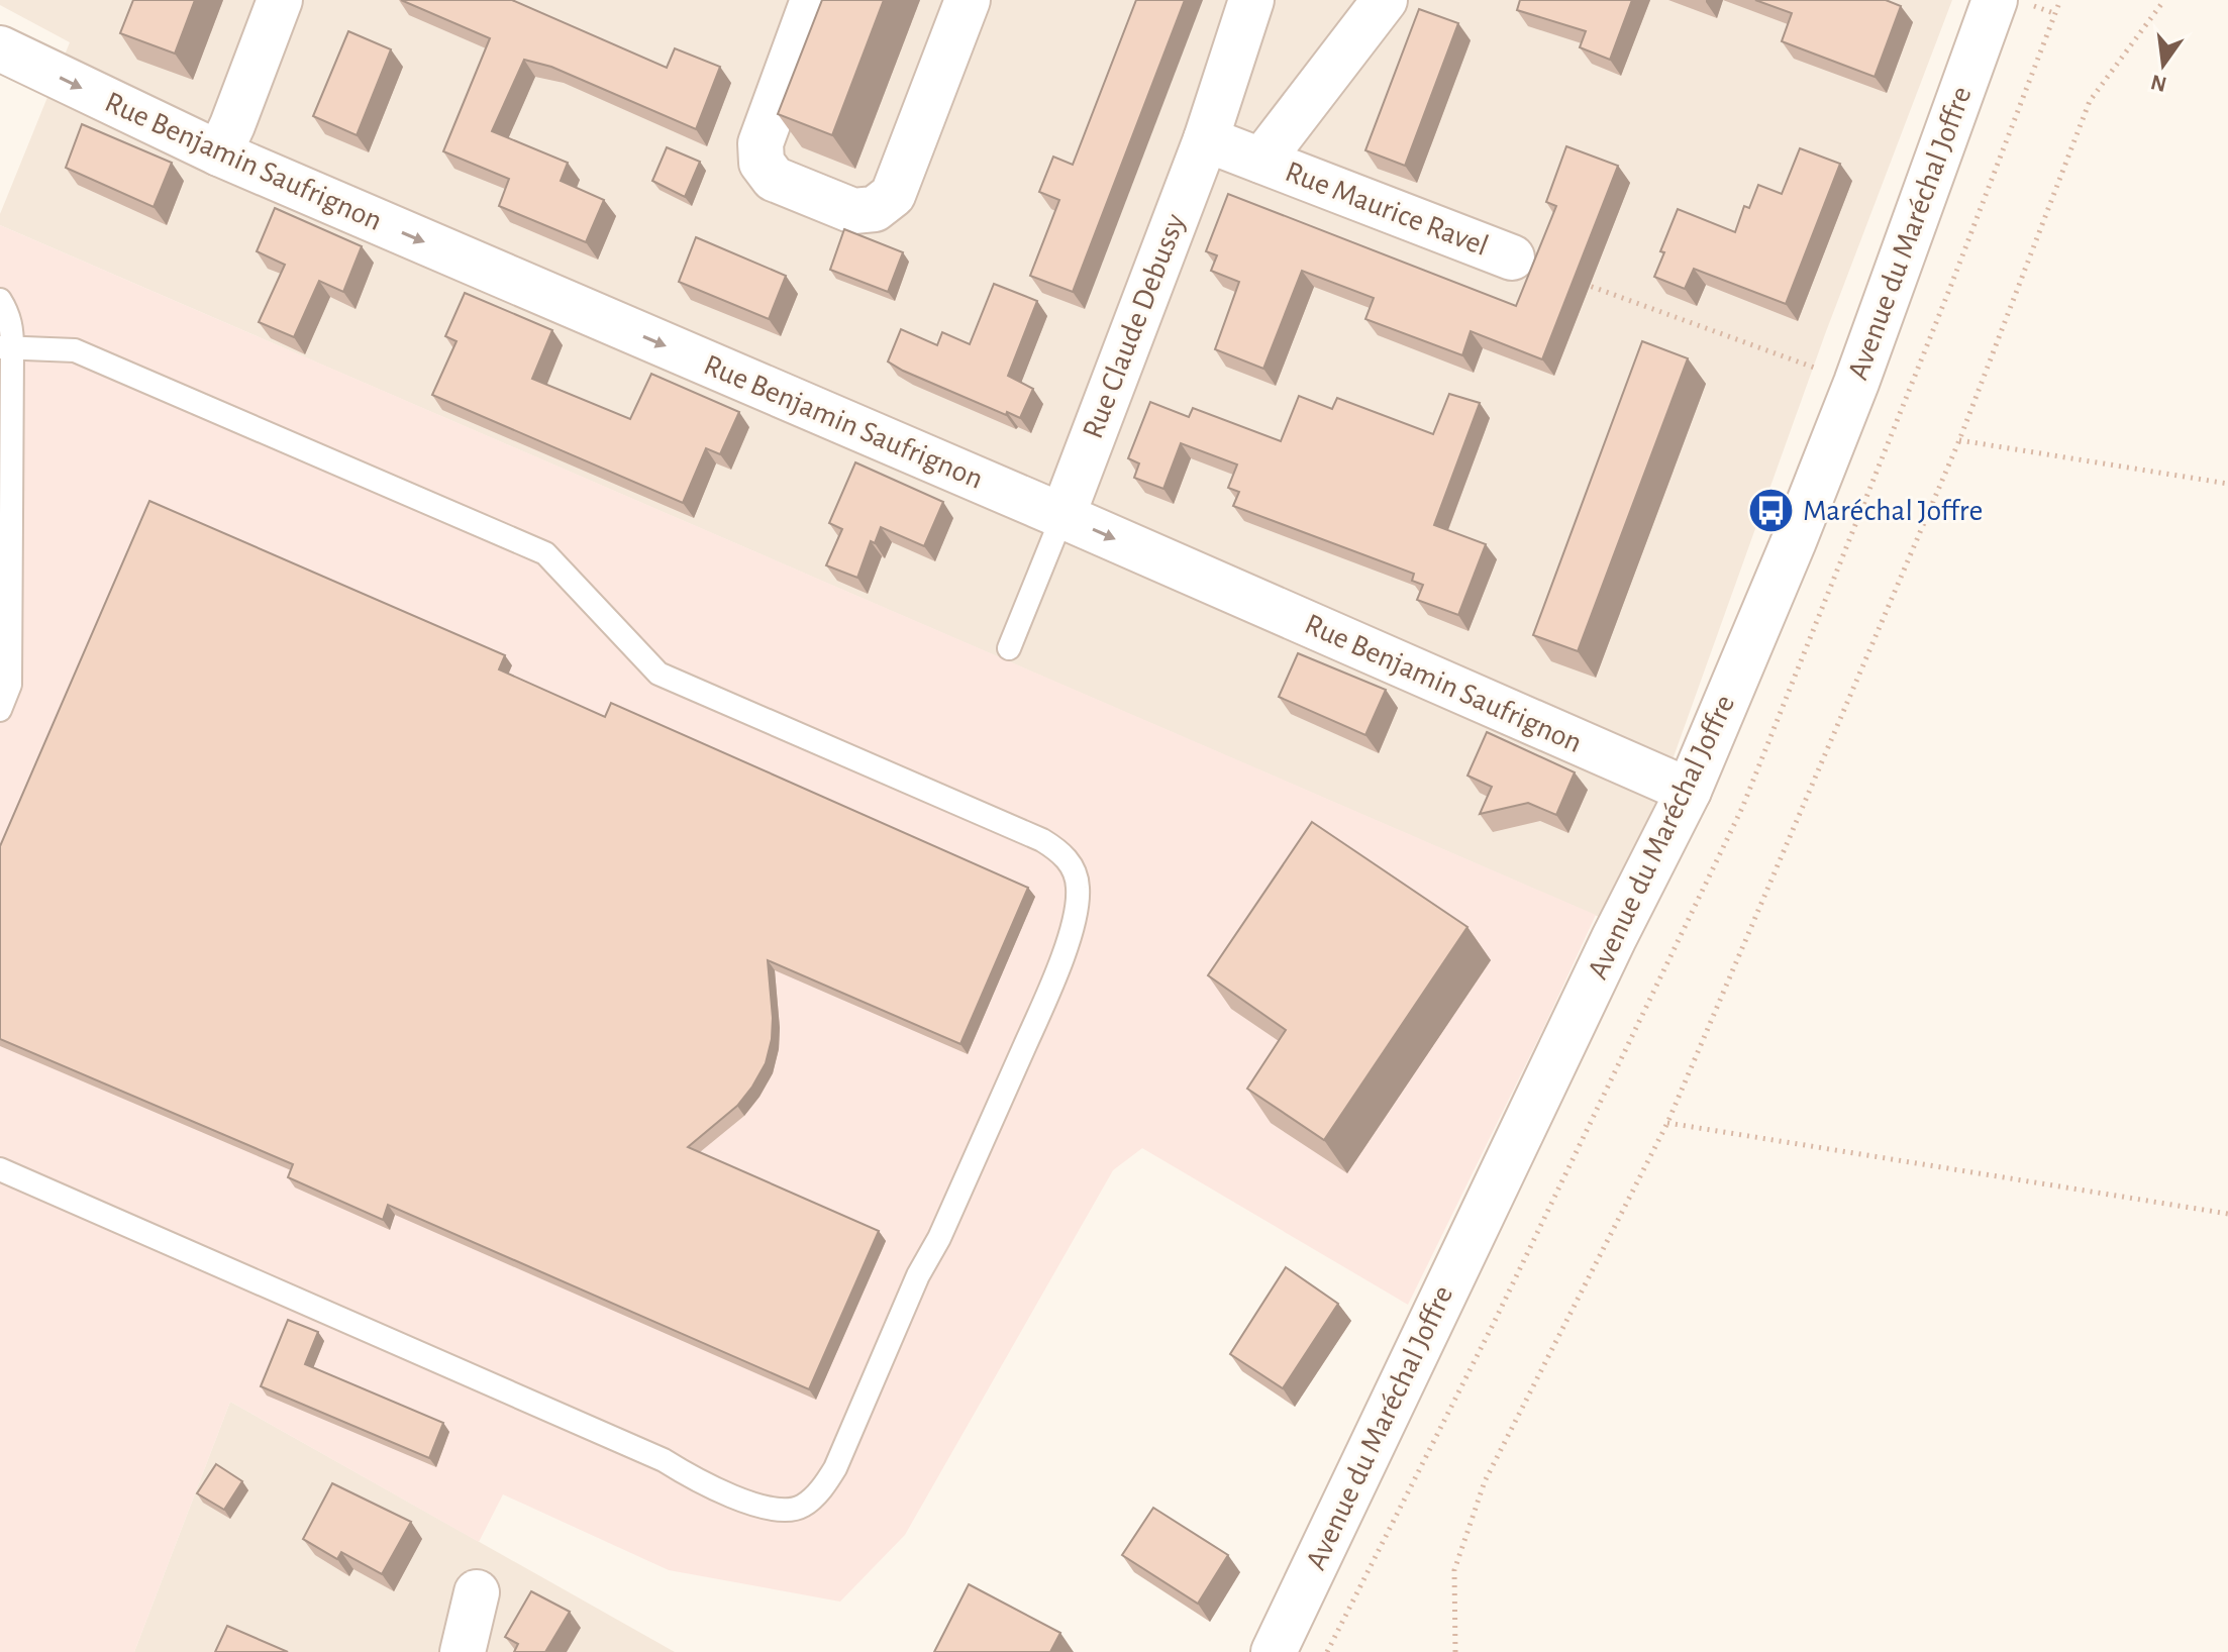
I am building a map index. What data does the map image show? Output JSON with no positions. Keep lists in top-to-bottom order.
{
  "streets": {
    "street": [
      "Rue Benjamin Saufrignon",
      "Rue Maurice Ravel",
      "Avenue du Maréchal Joffre",
      "Rue Claude Debussy"
    ]
  },
  "crossings": [
    ["Rue Benjamin Saufrignon", "Avenue du Maréchal Joffre"],
    ["Rue Benjamin Saufrignon", "Rue Claude Debussy"],
    ["Rue Maurice Ravel", "Rue Claude Debussy"]
  ],
  "one_way": ["Rue Benjamin Saufrignon"],
  "places": {
    "bus stop": ["Maréchal Joffre"]
  },
  "north": "bottom"
}
